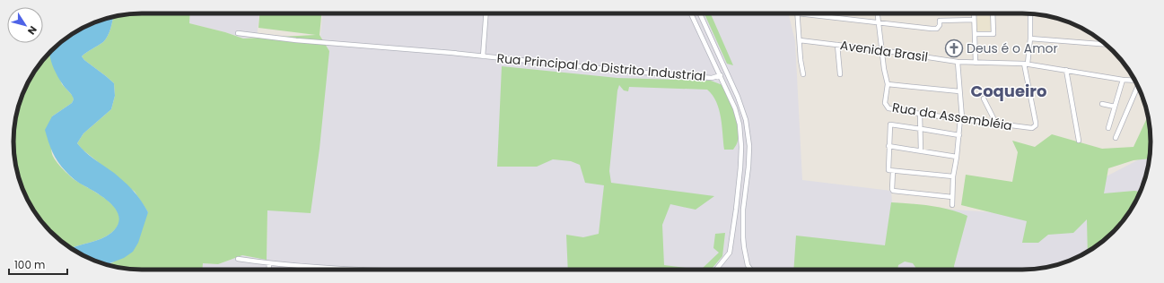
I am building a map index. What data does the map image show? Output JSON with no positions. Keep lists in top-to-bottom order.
{
  "streets": {
    "street": ["Avenida Brasil", "Rua Principal do Distrito Industrial", "Rua da Assembléia"]
  },
  "crossings": [
    ["Avenida Brasil", "Rua da Assembléia"]
  ],
  "districts": ["Coqueiro"],
  "places": {
    "church": ["Deus é o Amor"]
  },
  "scale_bar": "100 m",
  "north": "bottom right"
}
